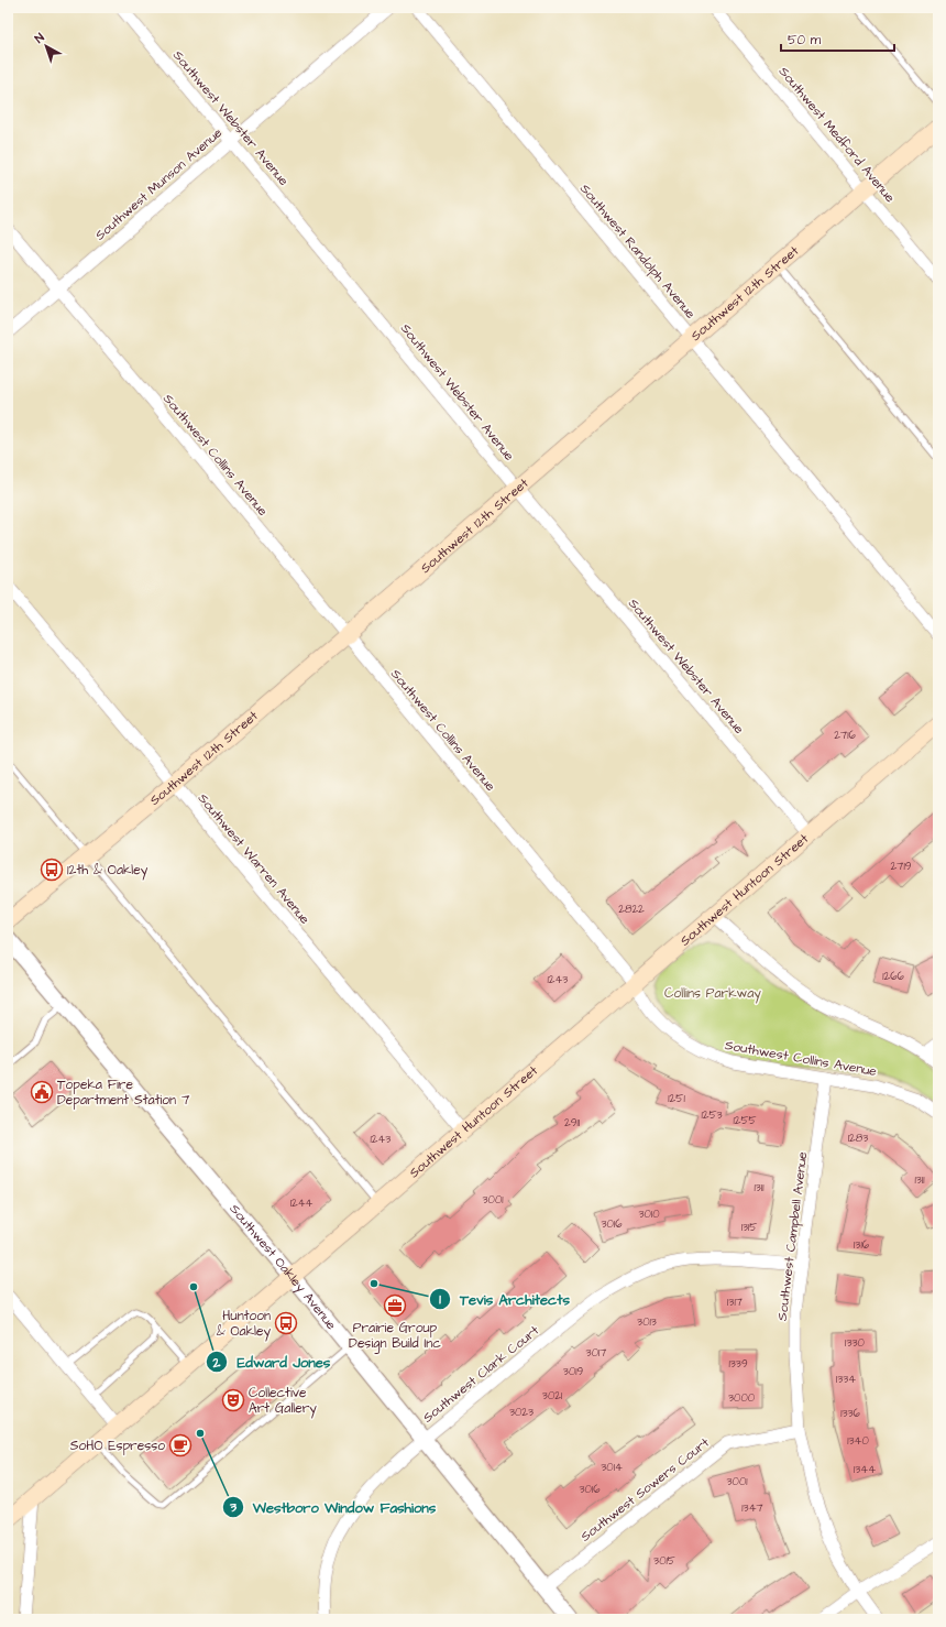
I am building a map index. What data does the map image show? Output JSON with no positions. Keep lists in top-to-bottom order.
{
  "streets": {
    "main road": ["Southwest 12th Street", "Southwest Huntoon Street"],
    "street": [
      "Southwest Webster Avenue",
      "Southwest Medford Avenue",
      "Southwest Munson Avenue",
      "Southwest Randolph Avenue",
      "Southwest Collins Avenue",
      "Southwest Warren Avenue",
      "Southwest Campbell Avenue",
      "Southwest Oakley Avenue",
      "Southwest Clark Court",
      "Southwest Sowers Court"
    ]
  },
  "crossings": [
    ["Southwest Webster Avenue", "Southwest Munson Avenue"],
    ["Southwest Webster Avenue", "Southwest 12th Street"],
    ["Southwest Webster Avenue", "Southwest Huntoon Street"],
    ["Southwest Medford Avenue", "Southwest 12th Street"],
    ["Southwest Munson Avenue", "Southwest Collins Avenue"],
    ["Southwest Randolph Avenue", "Southwest 12th Street"],
    ["Southwest 12th Street", "Southwest Collins Avenue"],
    ["Southwest 12th Street", "Southwest Warren Avenue"],
    ["Southwest Collins Avenue", "Southwest Huntoon Street"],
    ["Southwest Collins Avenue", "Southwest Campbell Avenue"],
    ["Southwest Warren Avenue", "Southwest Huntoon Street"],
    ["Southwest Huntoon Street", "Southwest Oakley Avenue"],
    ["Southwest Campbell Avenue", "Southwest Clark Court"],
    ["Southwest Campbell Avenue", "Southwest Sowers Court"],
    ["Southwest Oakley Avenue", "Southwest Clark Court"],
    ["Southwest Oakley Avenue", "Southwest Sowers Court"]
  ],
  "parks": ["Collins Parkway"],
  "places": {
    "bus stop": ["12th & Oakley", "Huntoon & Oakley"],
    "public building": ["Topeka Fire Department Station 7"],
    "other": ["Tevis Architects", "Edward Jones", "Westboro Window Fashions"],
    "office": ["Prairie Group Design Build Inc"],
    "theatre": ["Collective Art Gallery"],
    "cafe": ["SoHO Espresso"]
  },
  "house_numbers": [
    "2716",
    "2719",
    "2822",
    "1266",
    "1243",
    "1251",
    "1253",
    "1255",
    "2911",
    "1283",
    "1243",
    "1311",
    "1311",
    "3001",
    "1244",
    "3010",
    "3016",
    "1315",
    "1316",
    "1317",
    "3013",
    "1330",
    "3017",
    "1339",
    "3019",
    "1334",
    "3021",
    "3000",
    "3023",
    "1336",
    "1340",
    "3014",
    "1344",
    "3001",
    "3016",
    "1347",
    "3015"
  ],
  "scale_bar": "50 m",
  "north": "top left"
}
